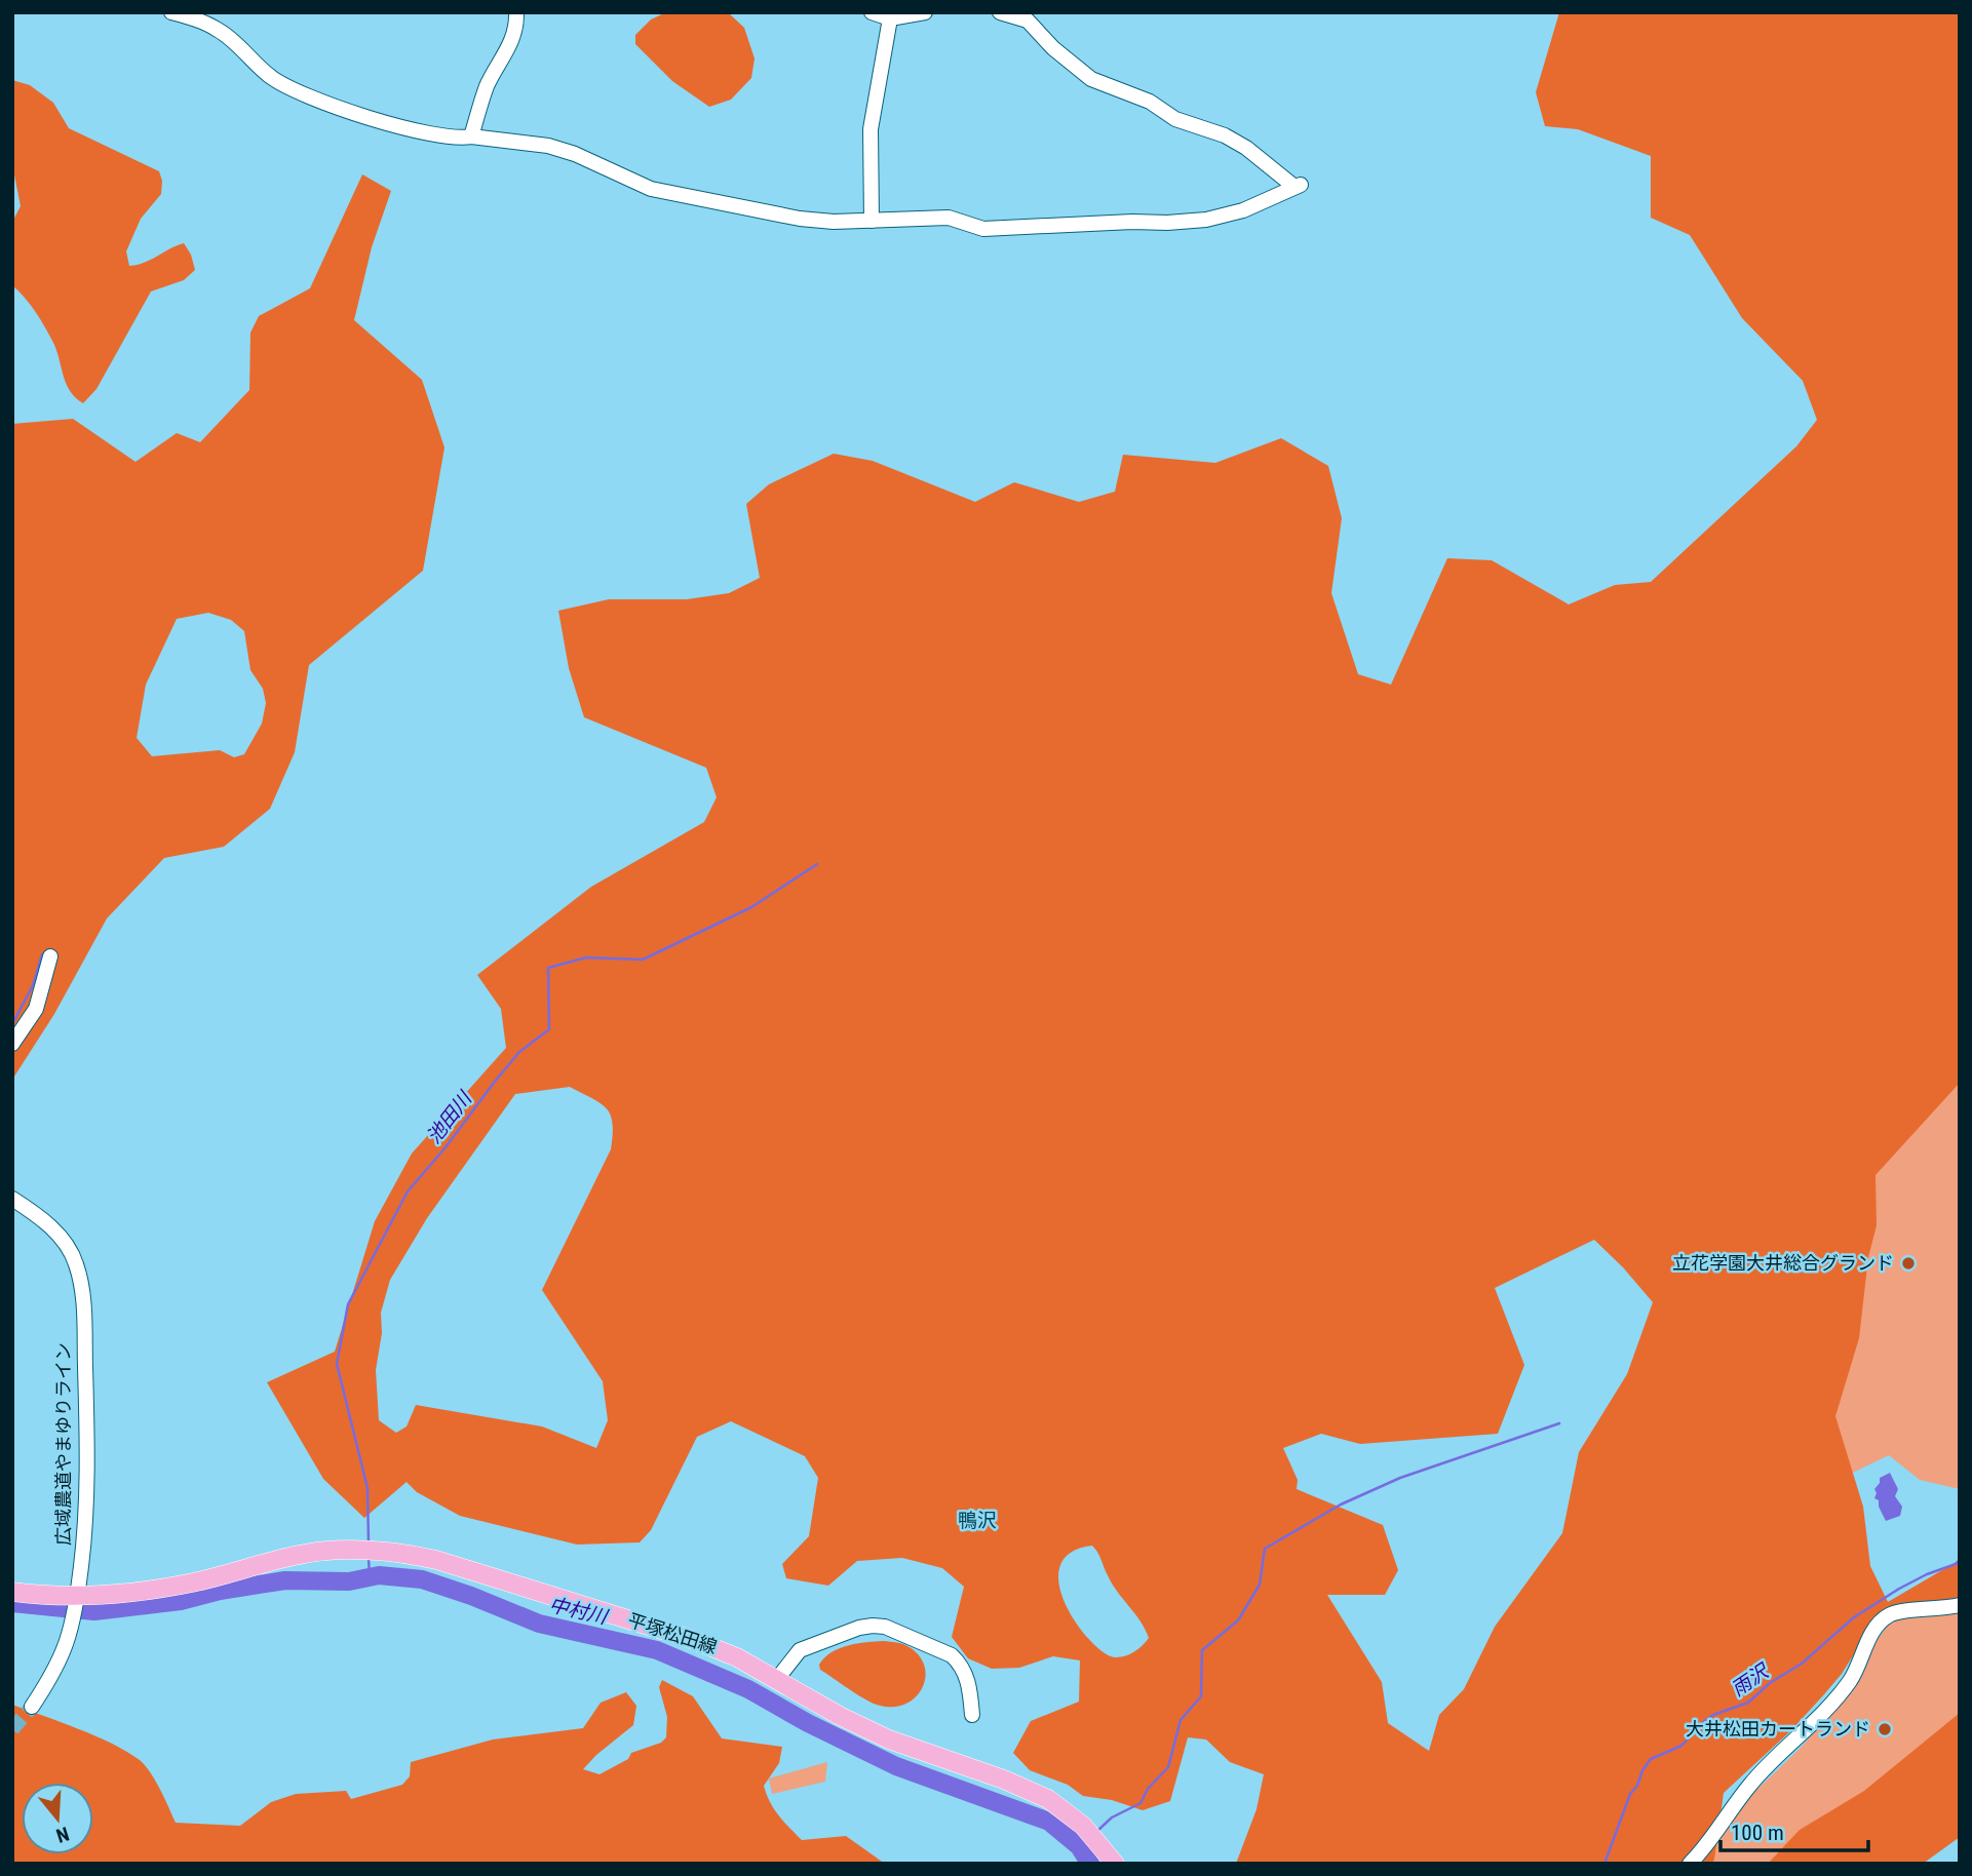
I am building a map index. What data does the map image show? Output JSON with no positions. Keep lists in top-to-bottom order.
{
  "streets": {
    "main road": ["平塚松田線"],
    "street": ["広域農道やまゆりライン"]
  },
  "crossings": [
    ["広域農道やまゆりライン", "平塚松田線"]
  ],
  "districts": ["鴨沢"],
  "water": ["池田川", "中村川", "雨沢"],
  "places": ["立花学園大井総合グランド", "大井松田カートランド"],
  "scale_bar": "100 m",
  "north": "bottom"
}
